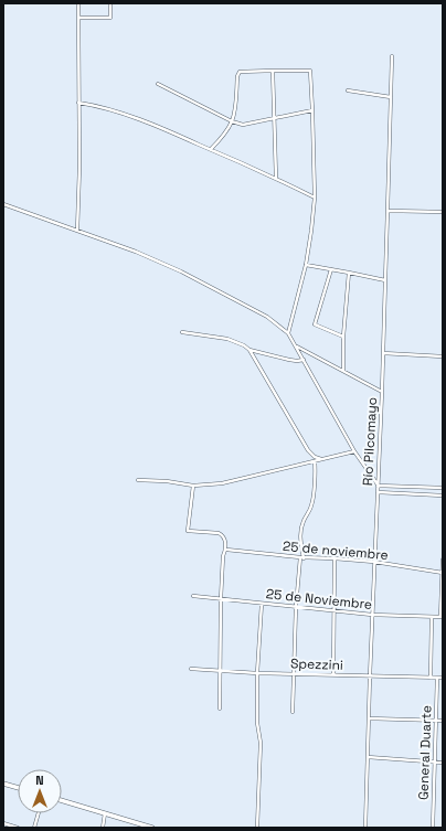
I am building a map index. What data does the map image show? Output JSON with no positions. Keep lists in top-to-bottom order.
{
  "streets": {
    "street": [
      "Río Pilcomayo",
      "25 de noviembre",
      "25 de Noviembre",
      "Spezzini",
      "General Duarte"
    ]
  },
  "crossings": [
    ["Río Pilcomayo", "25 de noviembre"],
    ["Río Pilcomayo", "25 de Noviembre"],
    ["Río Pilcomayo", "Spezzini"],
    ["Spezzini", "General Duarte"]
  ],
  "north": "top"
}
